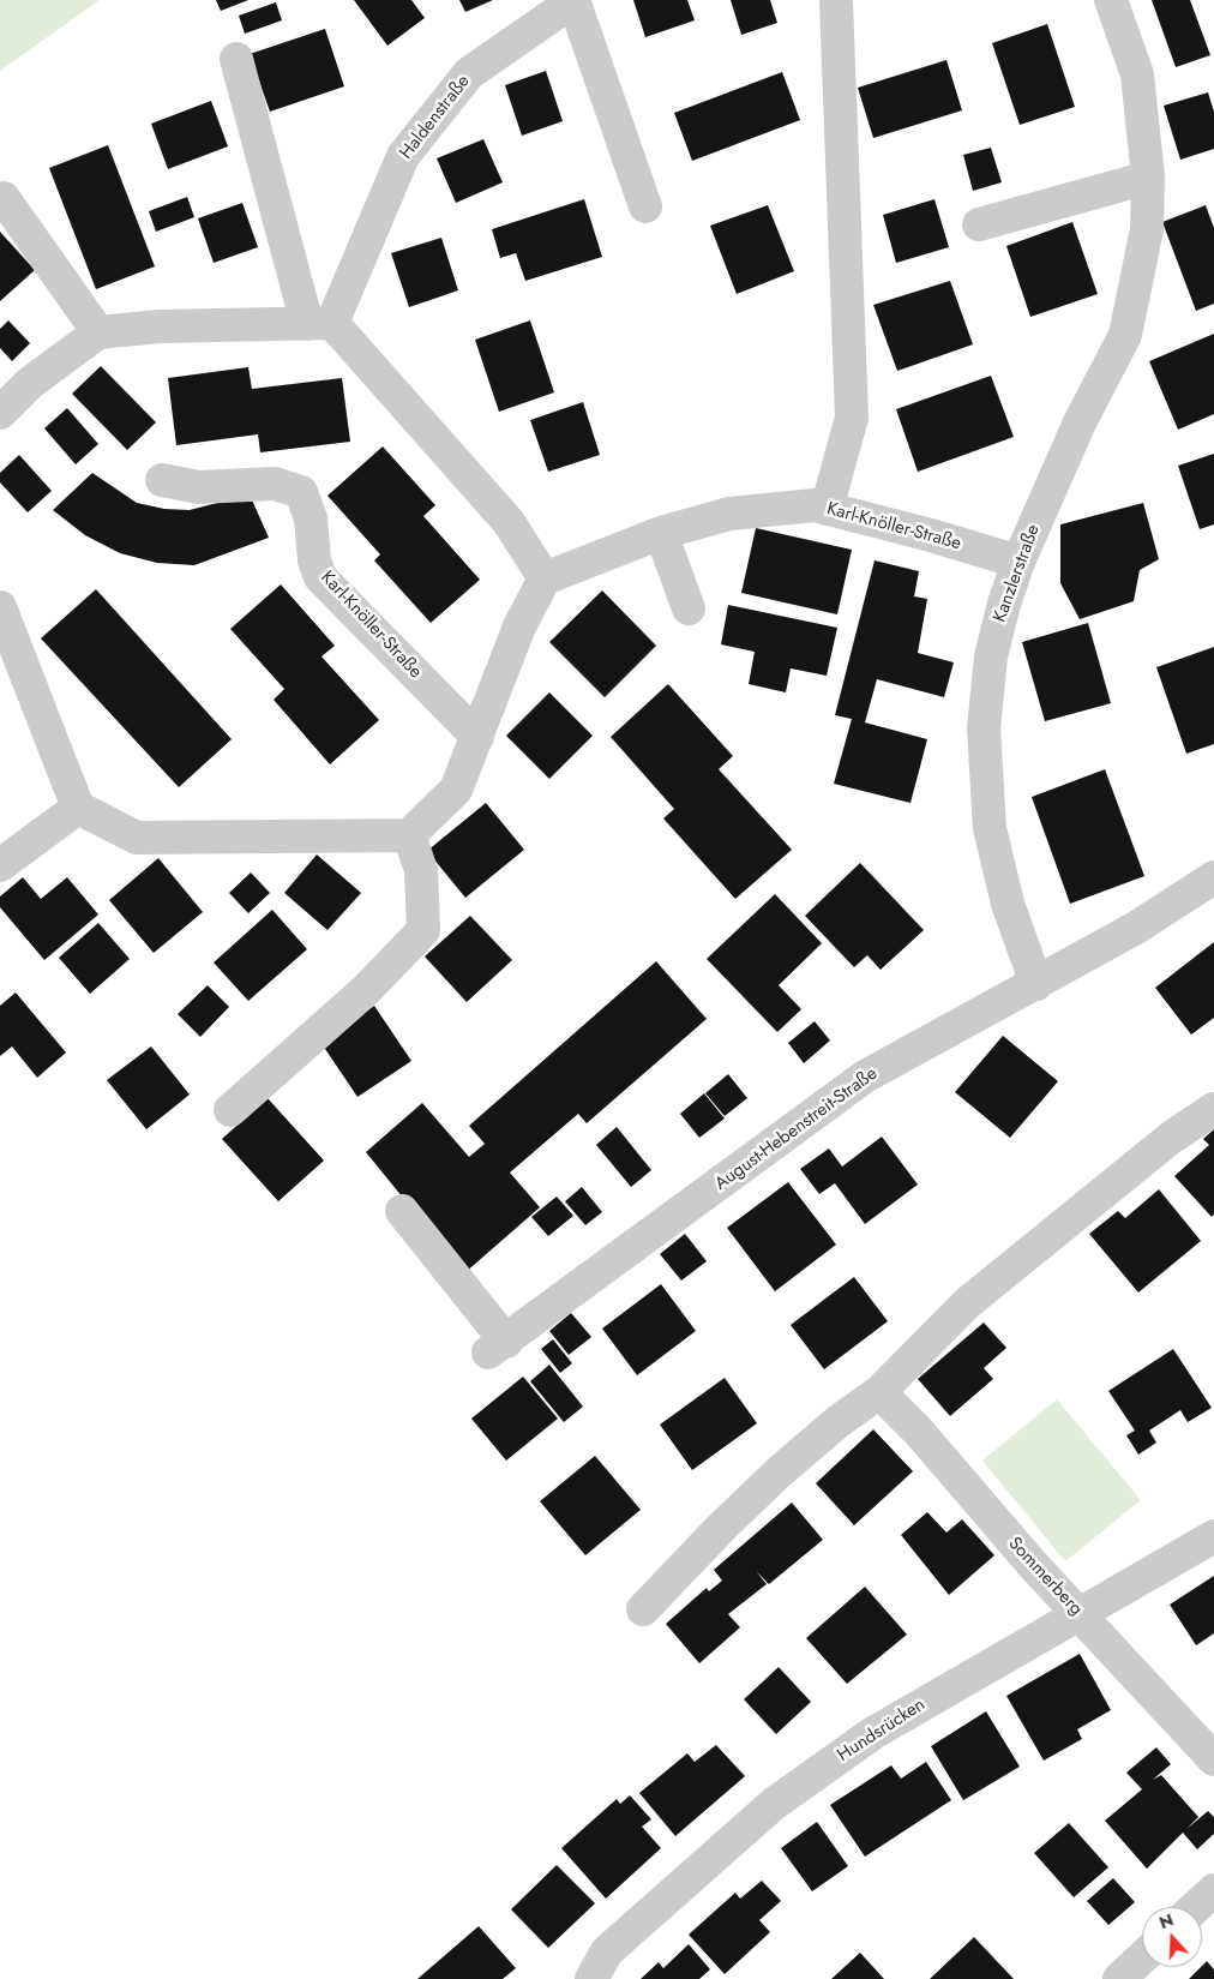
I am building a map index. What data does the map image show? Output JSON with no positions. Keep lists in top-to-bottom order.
{
  "streets": {
    "street": [
      "Haldenstraße",
      "Karl-Knöller-Straße",
      "Kanzlerstraße",
      "August-Hebenstreit-Straße",
      "Sommerberg",
      "Hundsrücken"
    ]
  },
  "crossings": [
    ["Karl-Knöller-Straße", "Kanzlerstraße"],
    ["Kanzlerstraße", "August-Hebenstreit-Straße"],
    ["Sommerberg", "Hundsrücken"]
  ],
  "north": "top"
}
